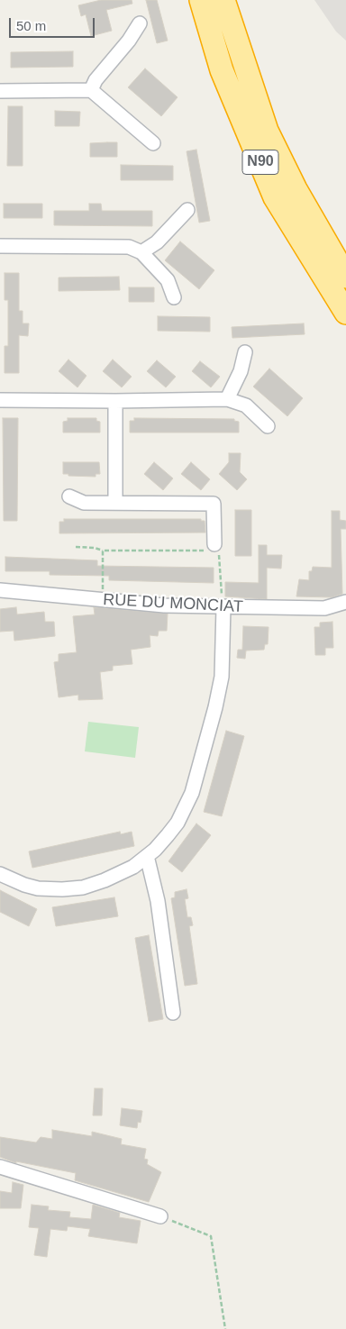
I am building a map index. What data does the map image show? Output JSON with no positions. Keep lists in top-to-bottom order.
{
  "streets": {
    "highway": ["N90"],
    "street": ["RUE DU MONCIAT"]
  },
  "scale_bar": "50 m"
}
